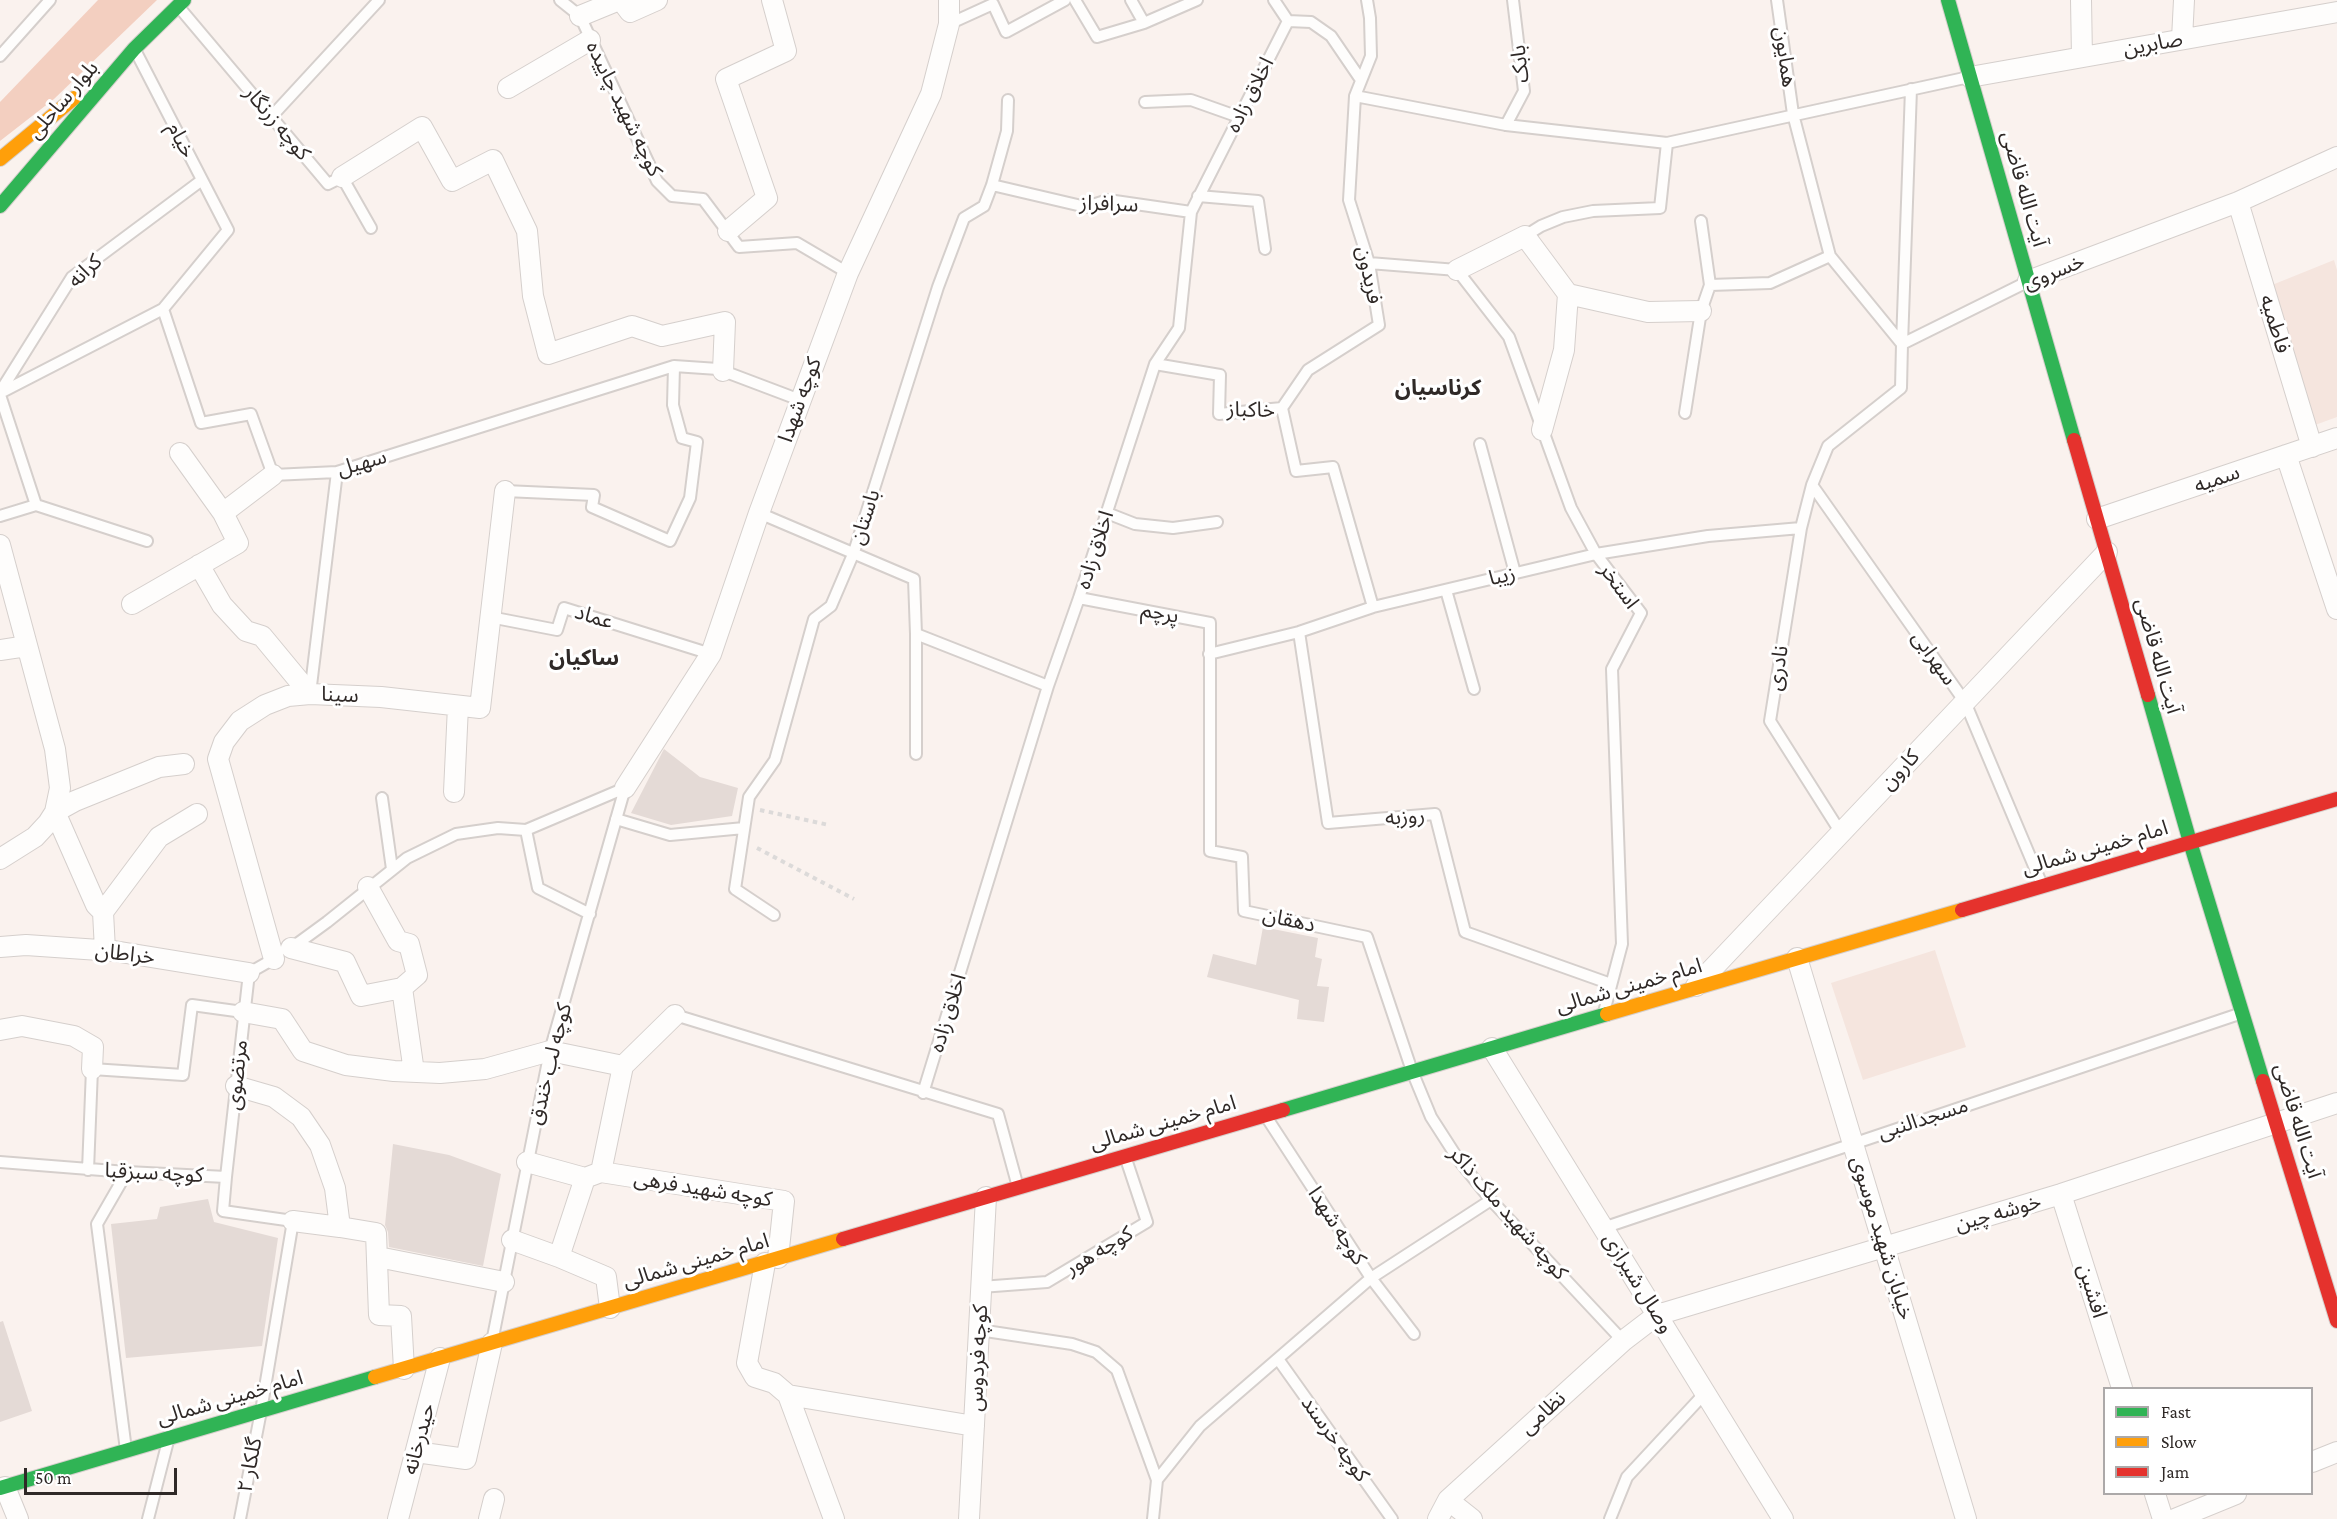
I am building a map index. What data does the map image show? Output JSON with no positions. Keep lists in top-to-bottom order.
{
  "streets": {
    "main road": ["بلوار ساحلی", "آیت الله قاضی", "امام خمینی شمالی"],
    "street": [
      "صابرین",
      "خسروی",
      "فاطمیه",
      "کوچه شهدا",
      "سمیه",
      "سینا",
      "کارون",
      "خراطان",
      "کوچه شهید فرهی",
      "خوشه چین",
      "خیابان شهید موسوی",
      "وصال شیرازی",
      "افشین",
      "کوچه فردوس",
      "نظامی",
      "حیدرخانه"
    ],
    "lane": [
      "همایون",
      "بابک",
      "اخلاق زاده",
      "کوچه شهید چاییده",
      "کوچه زرنگار",
      "خیام",
      "سرافراز",
      "کرانه",
      "فریدون",
      "خاکباز",
      "سهیل",
      "باستان",
      "زیبا",
      "استخر",
      "پرچم",
      "عماد",
      "سهرابی",
      "نادری",
      "روزبه",
      "دهقان",
      "کوچه لب خندق",
      "مرتضوی",
      "مسجدالنبی",
      "کوچه سبزقبا",
      "کوچه شهید ملک ذاکر",
      "کوچه هور",
      "کوچه خرسند",
      "گلکار ۲"
    ]
  },
  "crossings": [
    ["صابرین", "آیت الله قاضی"],
    ["اخلاق زاده", "سرافراز"],
    ["اخلاق زاده", "خاکباز"],
    ["اخلاق زاده", "پرچم"],
    ["بلوار ساحلی", "کوچه زرنگار"],
    ["بلوار ساحلی", "خیام"],
    ["کوچه شهید چاییده", "کوچه شهدا"],
    ["خیام", "کرانه"],
    ["آیت الله قاضی", "خسروی"],
    ["آیت الله قاضی", "سمیه"],
    ["آیت الله قاضی", "کارون"],
    ["آیت الله قاضی", "امام خمینی شمالی"],
    ["آیت الله قاضی", "مسجدالنبی"],
    ["آیت الله قاضی", "خوشه چین"],
    ["سرافراز", "باستان"],
    ["خسروی", "فاطمیه"],
    ["فریدون", "خاکباز"],
    ["فاطمیه", "سمیه"],
    ["کوچه شهدا", "سهیل"],
    ["کوچه شهدا", "عماد"],
    ["کوچه شهدا", "امام خمینی شمالی"],
    ["کوچه شهدا", "کوچه لب خندق"],
    ["خاکباز", "زیبا"],
    ["زیبا", "استخر"],
    ["زیبا", "پرچم"],
    ["زیبا", "نادری"],
    ["زیبا", "روزبه"],
    ["زیبا", "دهقان"],
    ["استخر", "روزبه"],
    ["استخر", "امام خمینی شمالی"],
    ["پرچم", "دهقان"],
    ["عماد", "سینا"],
    ["سهرابی", "نادری"],
    ["سهرابی", "کارون"],
    ["سهرابی", "امام خمینی شمالی"],
    ["نادری", "کارون"],
    ["کارون", "امام خمینی شمالی"],
    ["امام خمینی شمالی", "دهقان"],
    ["امام خمینی شمالی", "کوچه لب خندق"],
    ["امام خمینی شمالی", "کوچه شهید فرهی"],
    ["امام خمینی شمالی", "کوچه شهید ملک ذاکر"],
    ["امام خمینی شمالی", "خیابان شهید موسوی"],
    ["امام خمینی شمالی", "کوچه هور"],
    ["امام خمینی شمالی", "وصال شیرازی"],
    ["امام خمینی شمالی", "کوچه فردوس"],
    ["امام خمینی شمالی", "حیدرخانه"],
    ["امام خمینی شمالی", "گلکار ۲"],
    ["دهقان", "کوچه شهید ملک ذاکر"],
    ["خراطان", "مرتضوی"],
    ["مرتضوی", "کوچه سبزقبا"],
    ["مسجدالنبی", "خیابان شهید موسوی"],
    ["مسجدالنبی", "وصال شیرازی"],
    ["کوچه شهید ملک ذاکر", "نظامی"],
    ["خوشه چین", "خیابان شهید موسوی"],
    ["خوشه چین", "وصال شیرازی"],
    ["خوشه چین", "افشین"],
    ["خوشه چین", "نظامی"],
    ["کوچه هور", "کوچه فردوس"],
    ["وصال شیرازی", "نظامی"]
  ],
  "districts": ["کرناسیان", "ساکیان"],
  "legend": ["Fast", "Slow", "Jam"],
  "scale_bar": "50 m"
}
